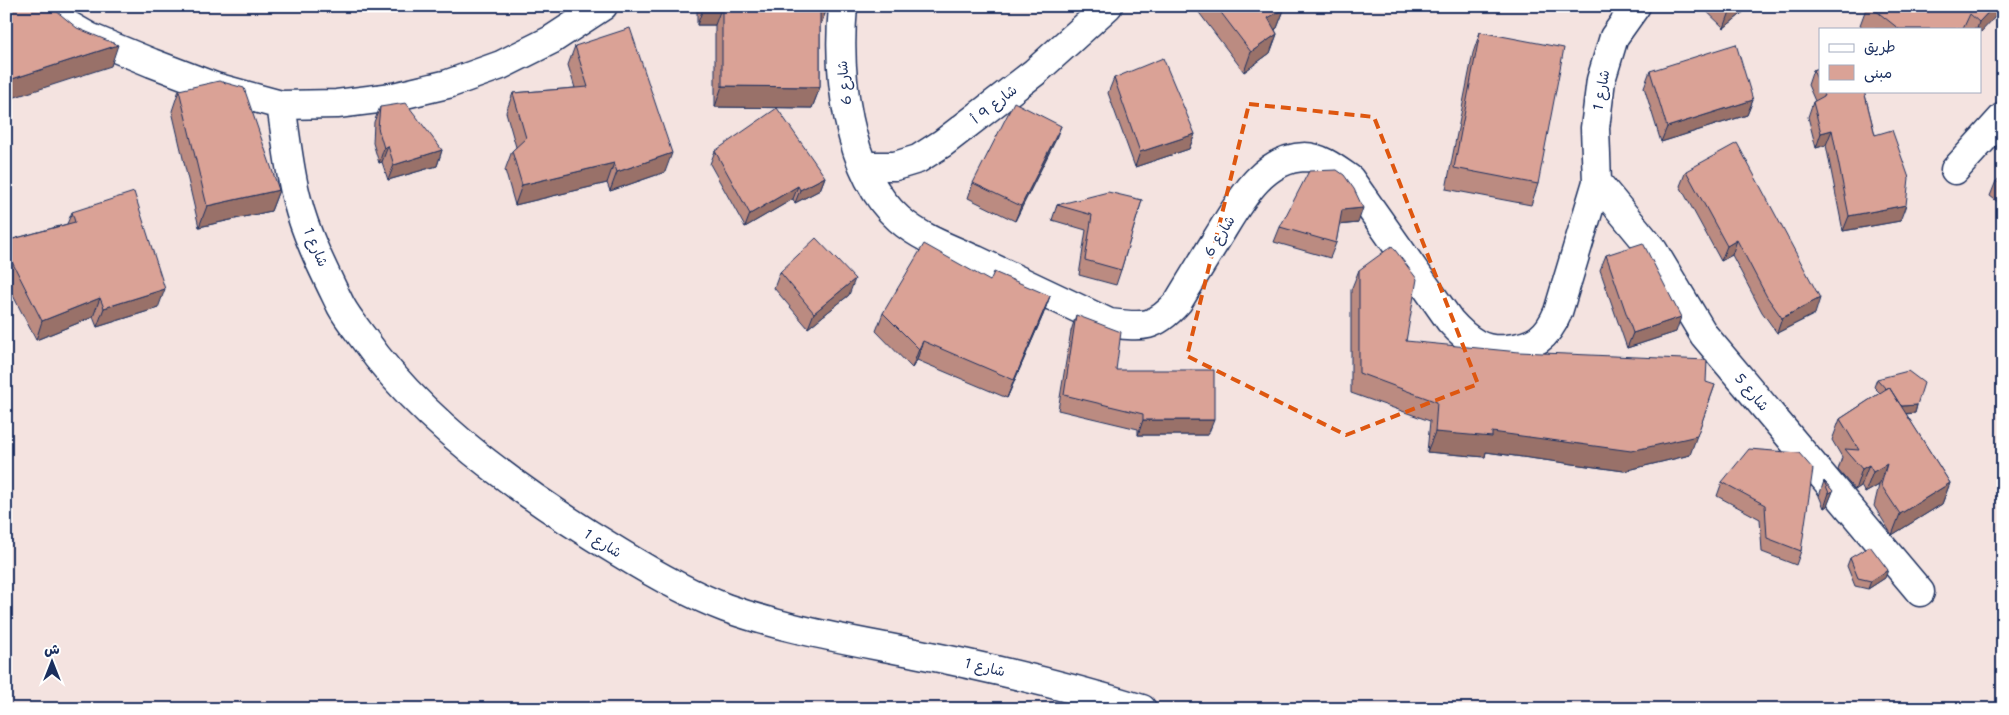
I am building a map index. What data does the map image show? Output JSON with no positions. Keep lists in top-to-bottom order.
{
  "streets": {
    "street": [
      "شارع 6",
      "شارع 1",
      "شارع 9 أ",
      "شارع 5"
    ]
  },
  "crossings": [
    ["شارع 6", "شارع 1"],
    ["شارع 6", "شارع 9 أ"],
    ["شارع 6", "شارع 5"],
    ["شارع 1", "شارع 5"]
  ],
  "legend": ["طريق", "مبنى"],
  "north": "top"
}
